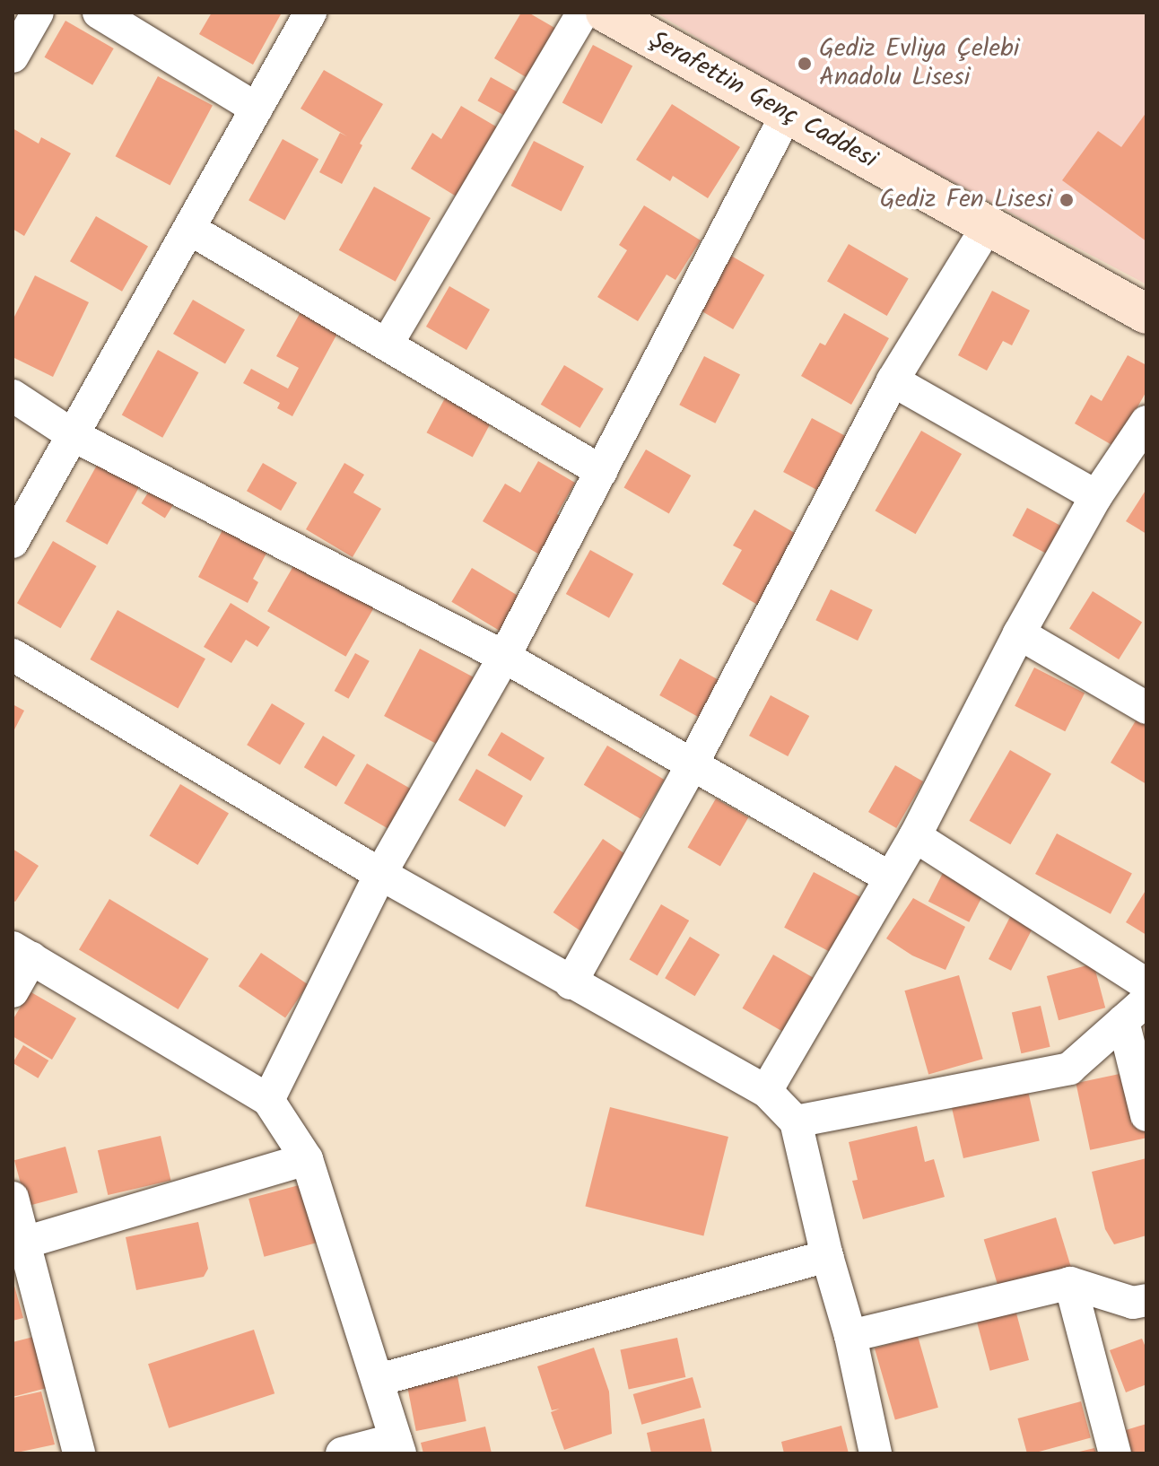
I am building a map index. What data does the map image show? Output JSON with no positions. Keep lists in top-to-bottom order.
{
  "streets": {
    "street": ["Şerafettin Genç Caddesi"]
  },
  "places": ["Gediz Evliya Çelebi Anadolu Lisesi", "Gediz Fen Lisesi"]
}
